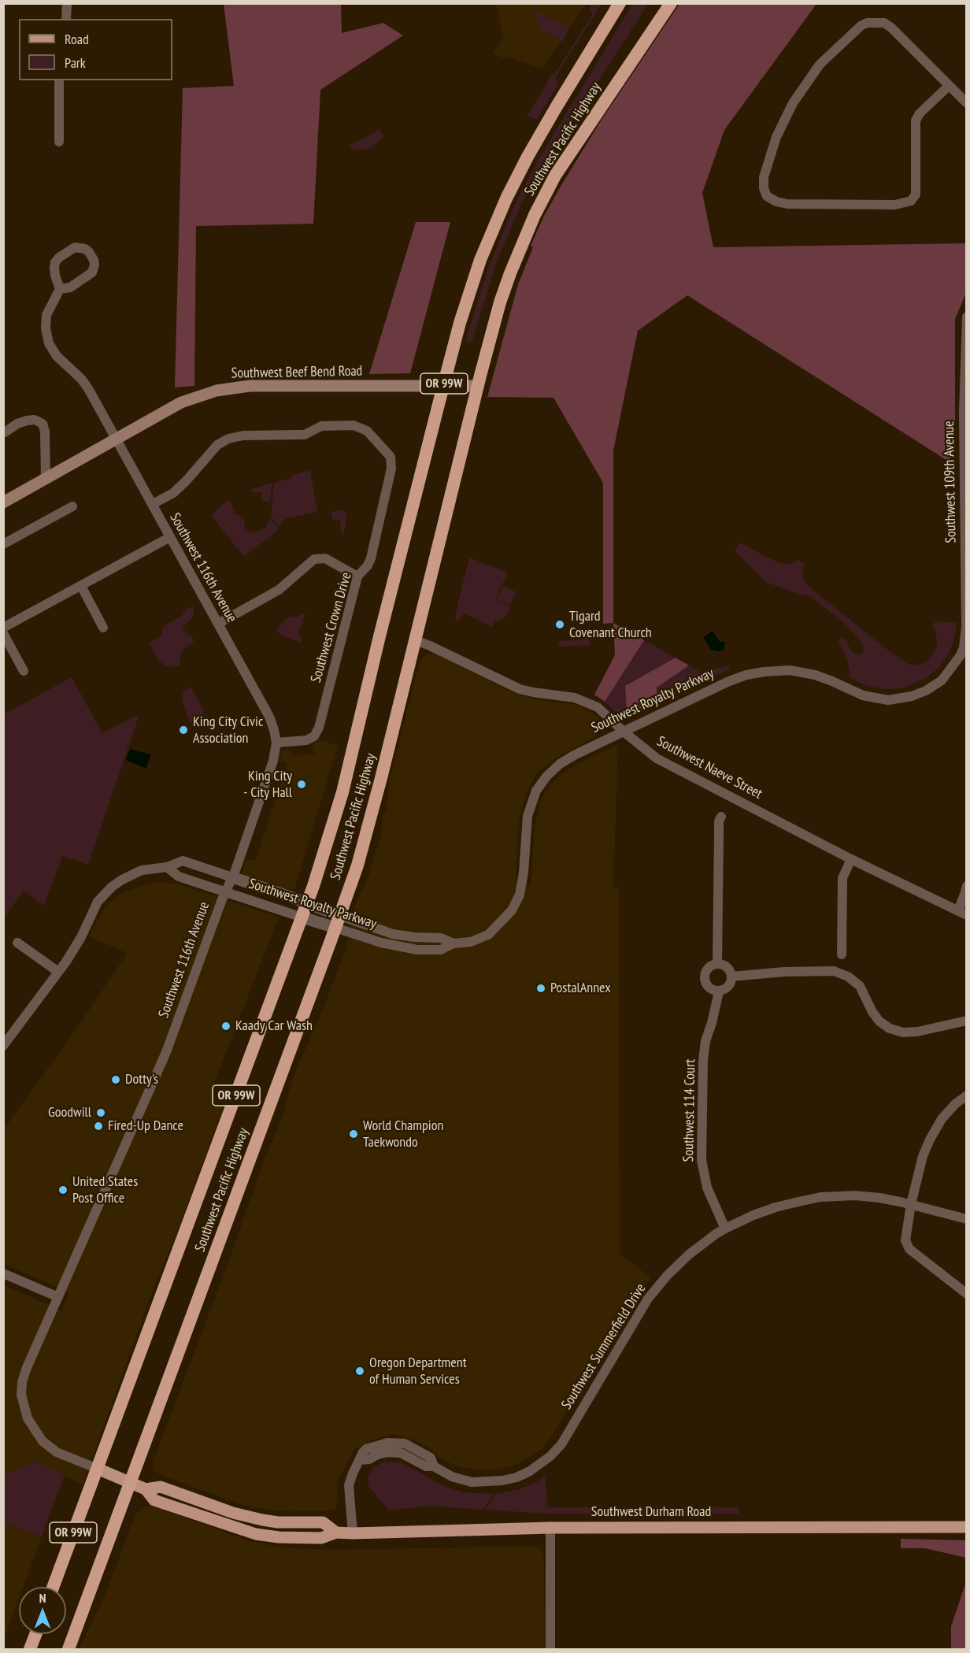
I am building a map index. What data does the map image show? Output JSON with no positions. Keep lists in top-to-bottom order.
{
  "streets": {
    "highway": ["Southwest Pacific Highway", "OR 99W"],
    "main road": ["Southwest Beef Bend Road", "Southwest Durham Road"],
    "street": [
      "Southwest 109th Avenue",
      "Southwest 116th Avenue",
      "Southwest Crown Drive",
      "Southwest Royalty Parkway",
      "Southwest Naeve Street",
      "Southwest 114 Court",
      "Southwest Summerfield Drive"
    ]
  },
  "crossings": [
    ["Southwest Pacific Highway", "Southwest Beef Bend Road"],
    ["Southwest Pacific Highway", "Southwest 116th Avenue"],
    ["Southwest Pacific Highway", "Southwest Royalty Parkway"],
    ["Southwest Pacific Highway", "Southwest Naeve Street"],
    ["Southwest Pacific Highway", "Southwest Durham Road"],
    ["Southwest Beef Bend Road", "Southwest 116th Avenue"],
    ["Southwest 109th Avenue", "Southwest Royalty Parkway"],
    ["Southwest 116th Avenue", "Southwest Crown Drive"],
    ["Southwest 116th Avenue", "Southwest Royalty Parkway"],
    ["Southwest 116th Avenue", "Southwest Durham Road"],
    ["Southwest Royalty Parkway", "Southwest Naeve Street"],
    ["Southwest 114 Court", "Southwest Summerfield Drive"],
    ["Southwest Summerfield Drive", "Southwest Durham Road"]
  ],
  "places": [
    "Tigard Covenant Church",
    "King City Civic Association",
    "King City - City Hall",
    "PostalAnnex",
    "Kaady Car Wash",
    "Dotty's",
    "Goodwill",
    "Fired-Up Dance",
    "World Champion Taekwondo",
    "United States Post Office",
    "Oregon Department of Human Services"
  ],
  "legend": ["Road", "Park"],
  "north": "top"
}
